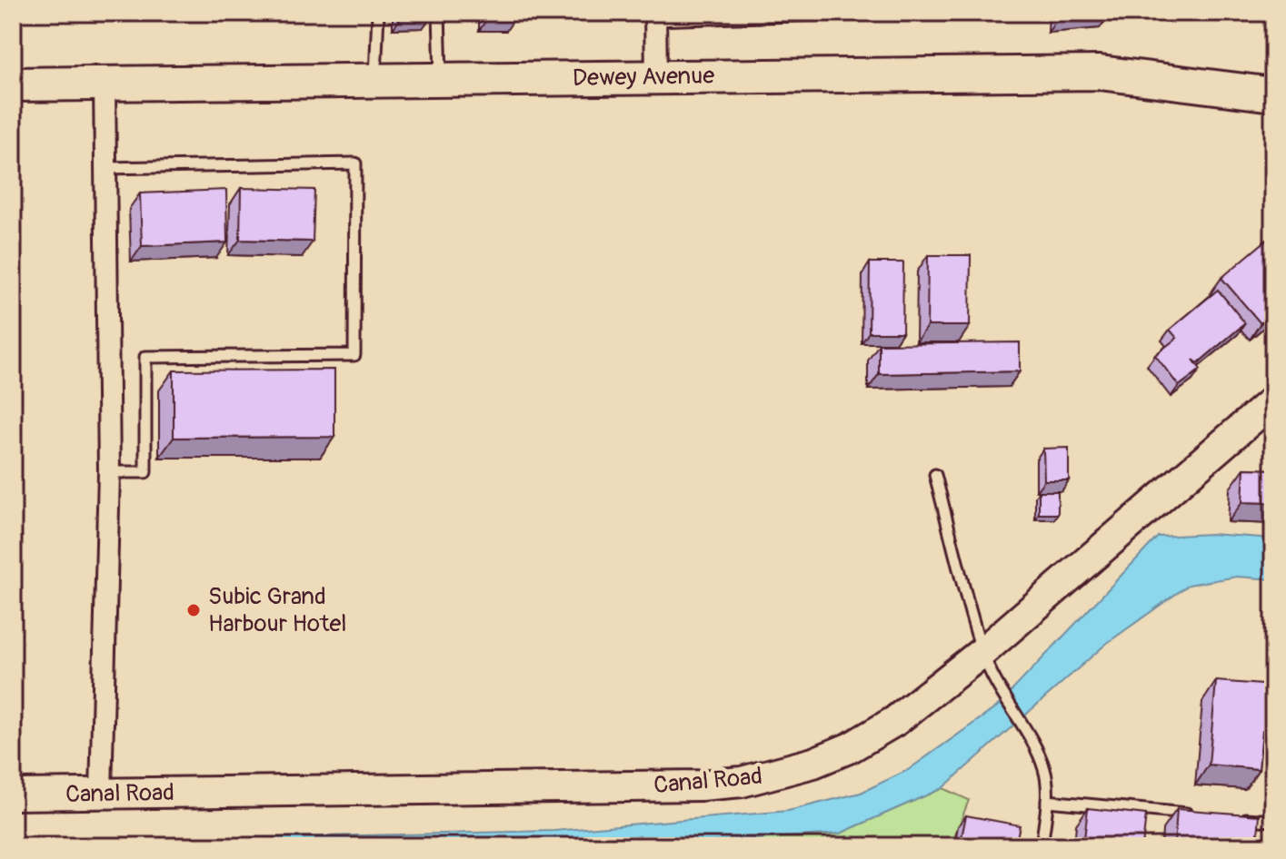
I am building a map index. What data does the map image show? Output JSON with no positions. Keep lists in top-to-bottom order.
{
  "streets": {
    "main road": ["Dewey Avenue", "Canal Road"]
  },
  "places": ["Subic Grand Harbour Hotel"]
}
